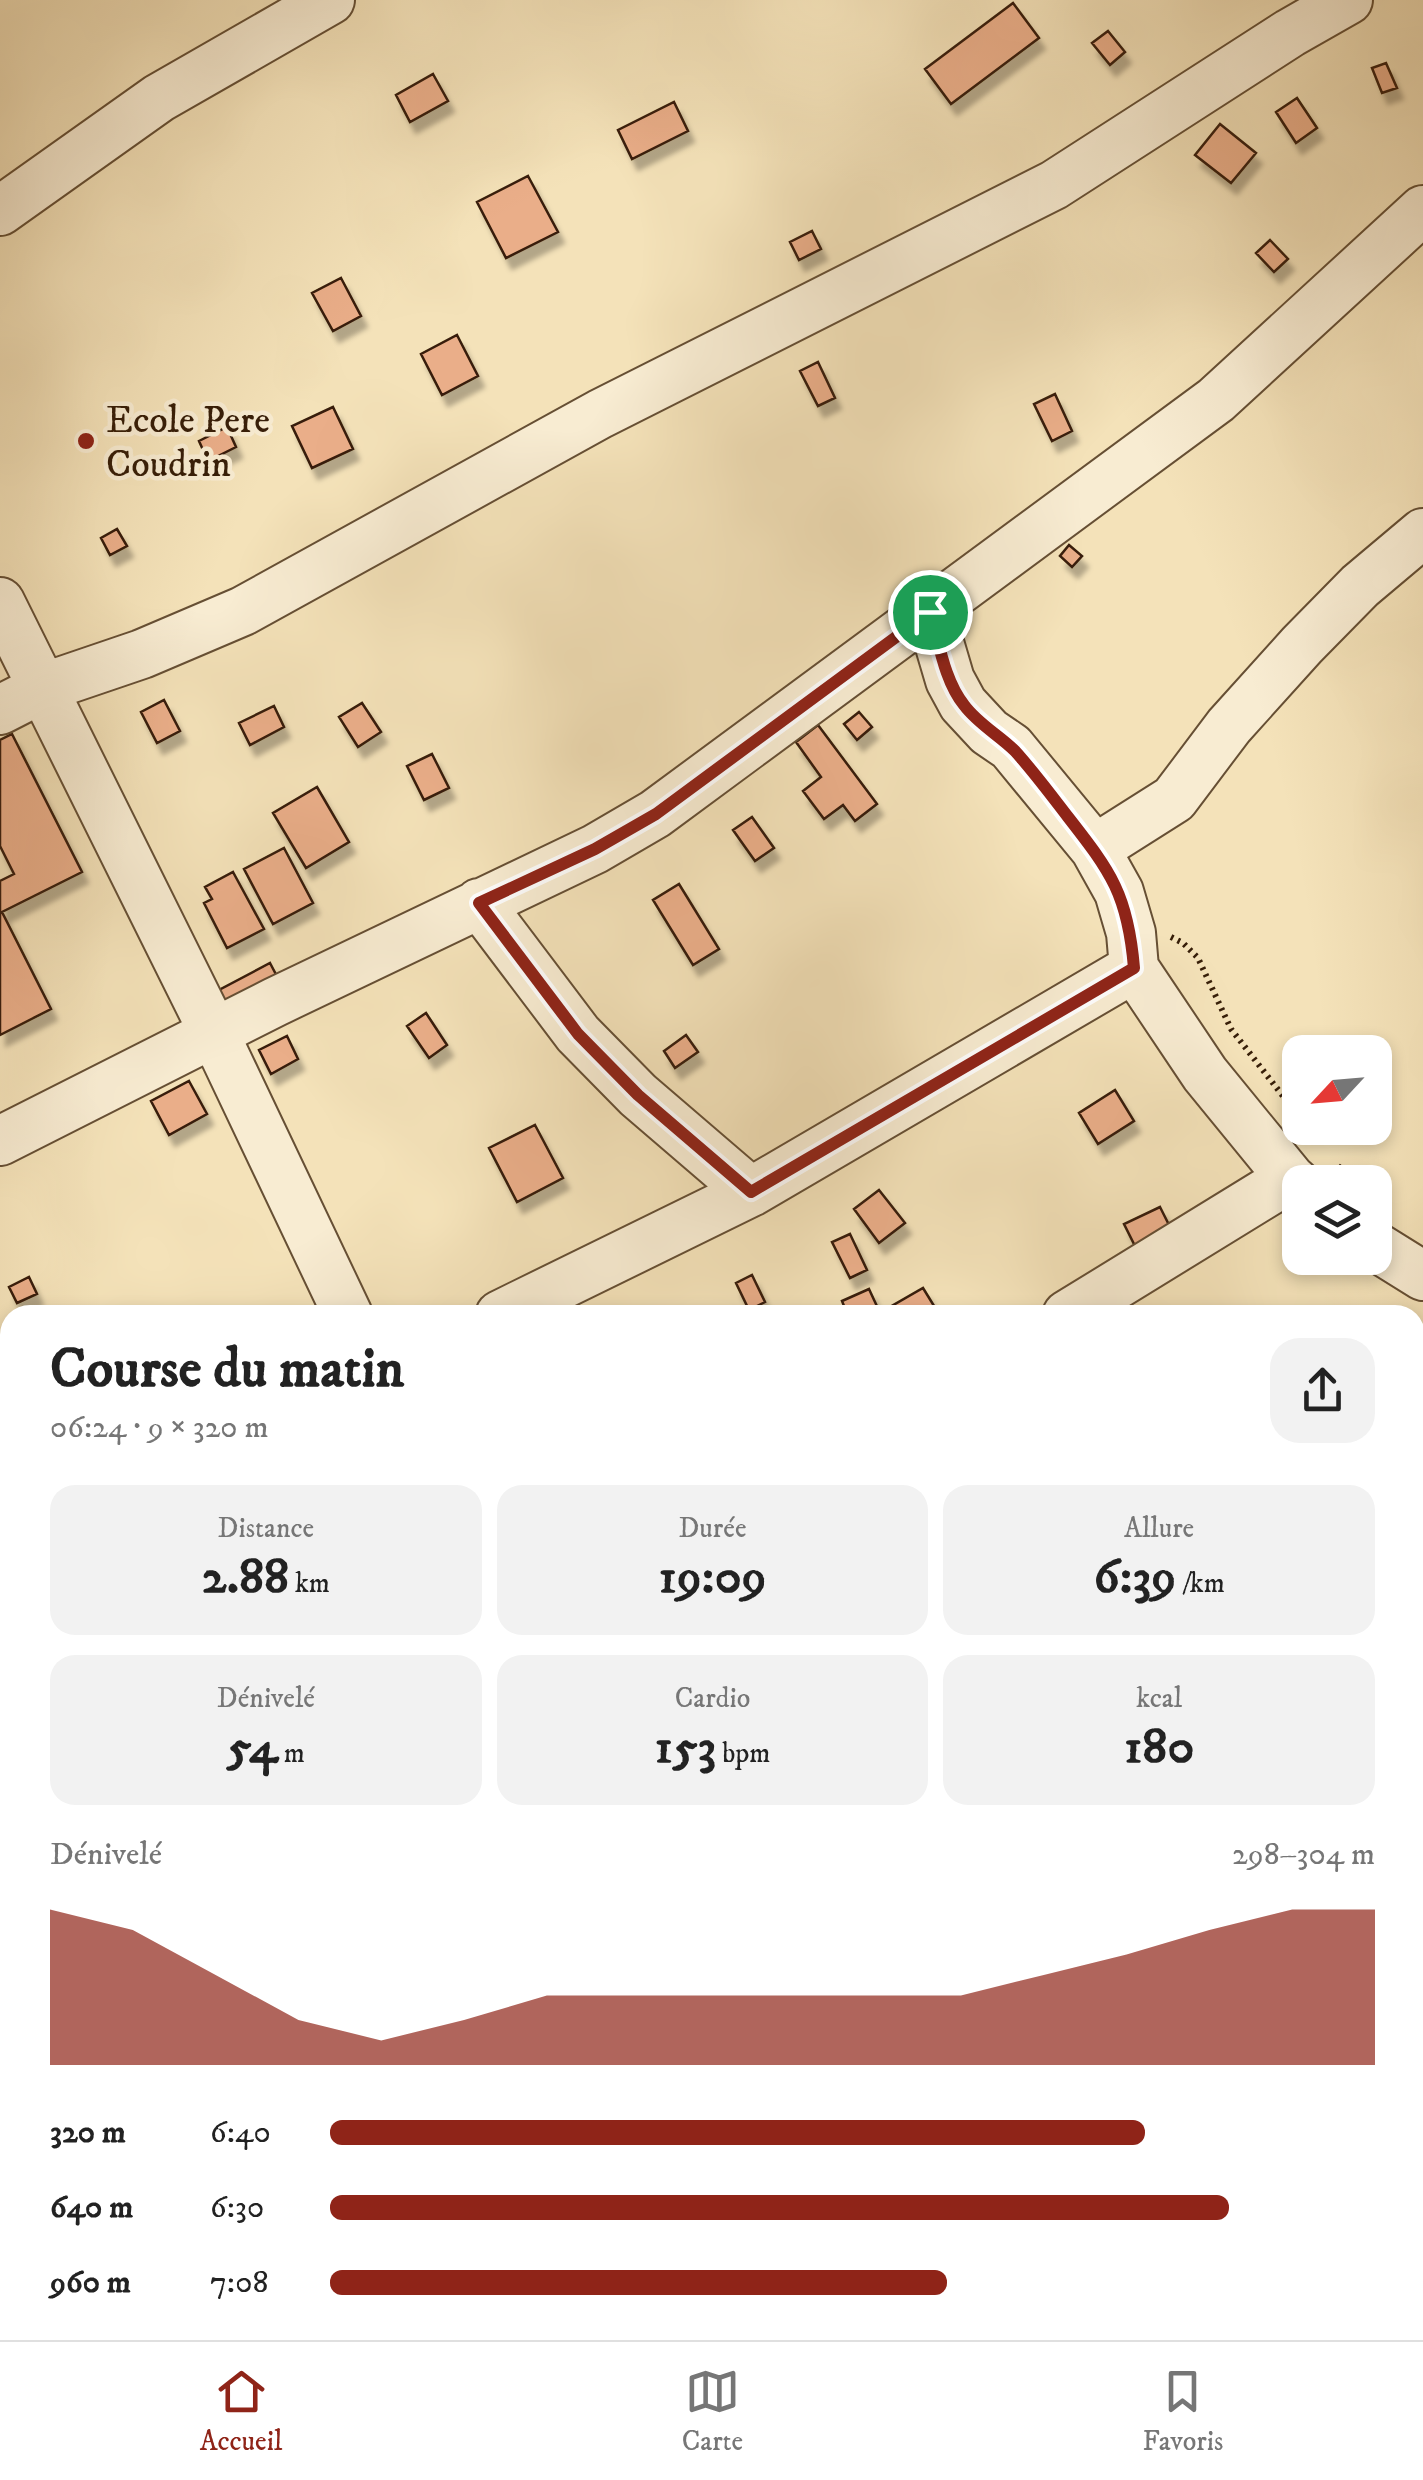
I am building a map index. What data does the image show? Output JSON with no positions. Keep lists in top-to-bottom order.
{
  "places": ["Ecole Pere Coudrin"],
  "north": "bottom left",
  "page": {
    "heading": ["Course du matin", "06:24 · 9 × 320 m"],
    "stats": [
      ["Distance", "2.88 km"],
      ["Durée", "19:09"],
      ["Allure", "6:39 /km"],
      ["Dénivelé", "54 m"],
      ["Cardio", "153 bpm"],
      ["kcal", "180"]
    ],
    "chart": ["Dénivelé", "298–304 m"],
    "list": [
      {
        "name": "320 m",
        "note": "6:40"
      },
      {
        "name": "640 m",
        "note": "6:30"
      },
      {
        "name": "960 m",
        "note": "7:08"
      }
    ],
    "tabs": ["Accueil", "Carte", "Favoris"]
  }
}
